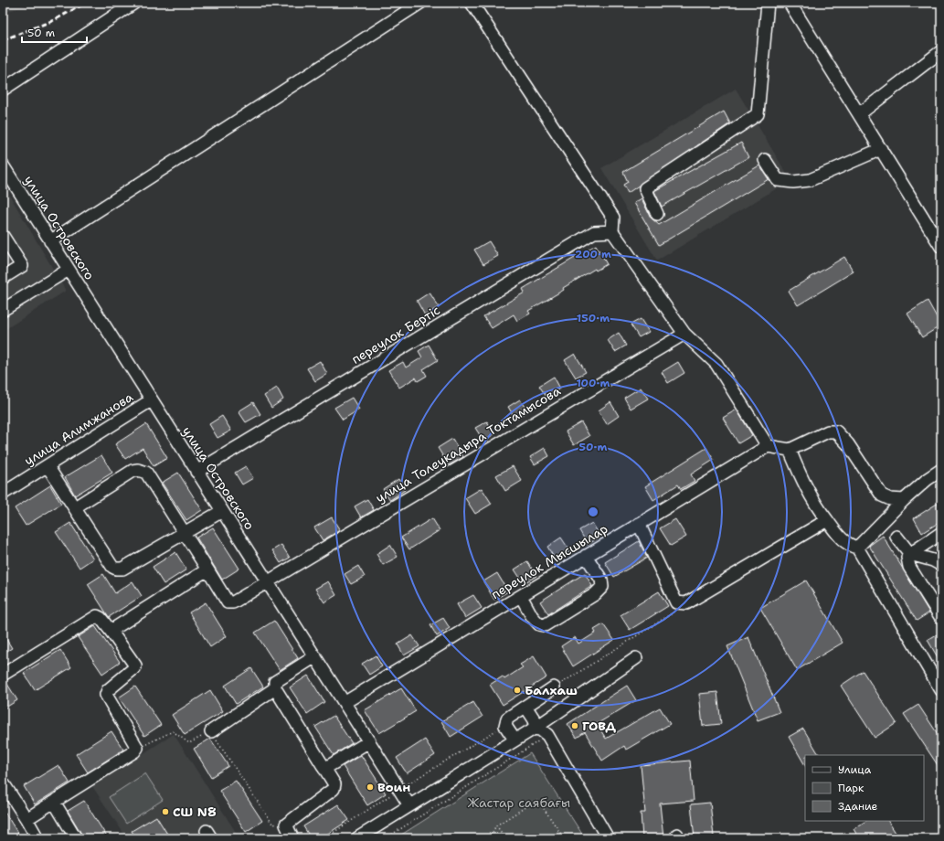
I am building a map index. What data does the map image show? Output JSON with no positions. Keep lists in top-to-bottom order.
{
  "streets": {
    "street": [
      "улица Островского",
      "переулок Бертіс",
      "улица Алимжанова",
      "улица Толеукадыра Токтамысова",
      "переулок Мысшылар"
    ]
  },
  "crossings": [
    ["улица Островского", "переулок Бертіс"],
    ["улица Островского", "улица Алимжанова"],
    ["улица Островского", "улица Толеукадыра Токтамысова"],
    ["улица Островского", "переулок Мысшылар"]
  ],
  "parks": ["Жастар саябағы"],
  "places": [
    "Балхаш",
    "ГОВД",
    "Воин",
    "СШ N8"
  ],
  "legend": ["Улица", "Парк", "Здание"],
  "scale_bar": "50 m",
  "rings": [
    "200 m",
    "150 m",
    "100 m",
    "50 m"
  ]
}
